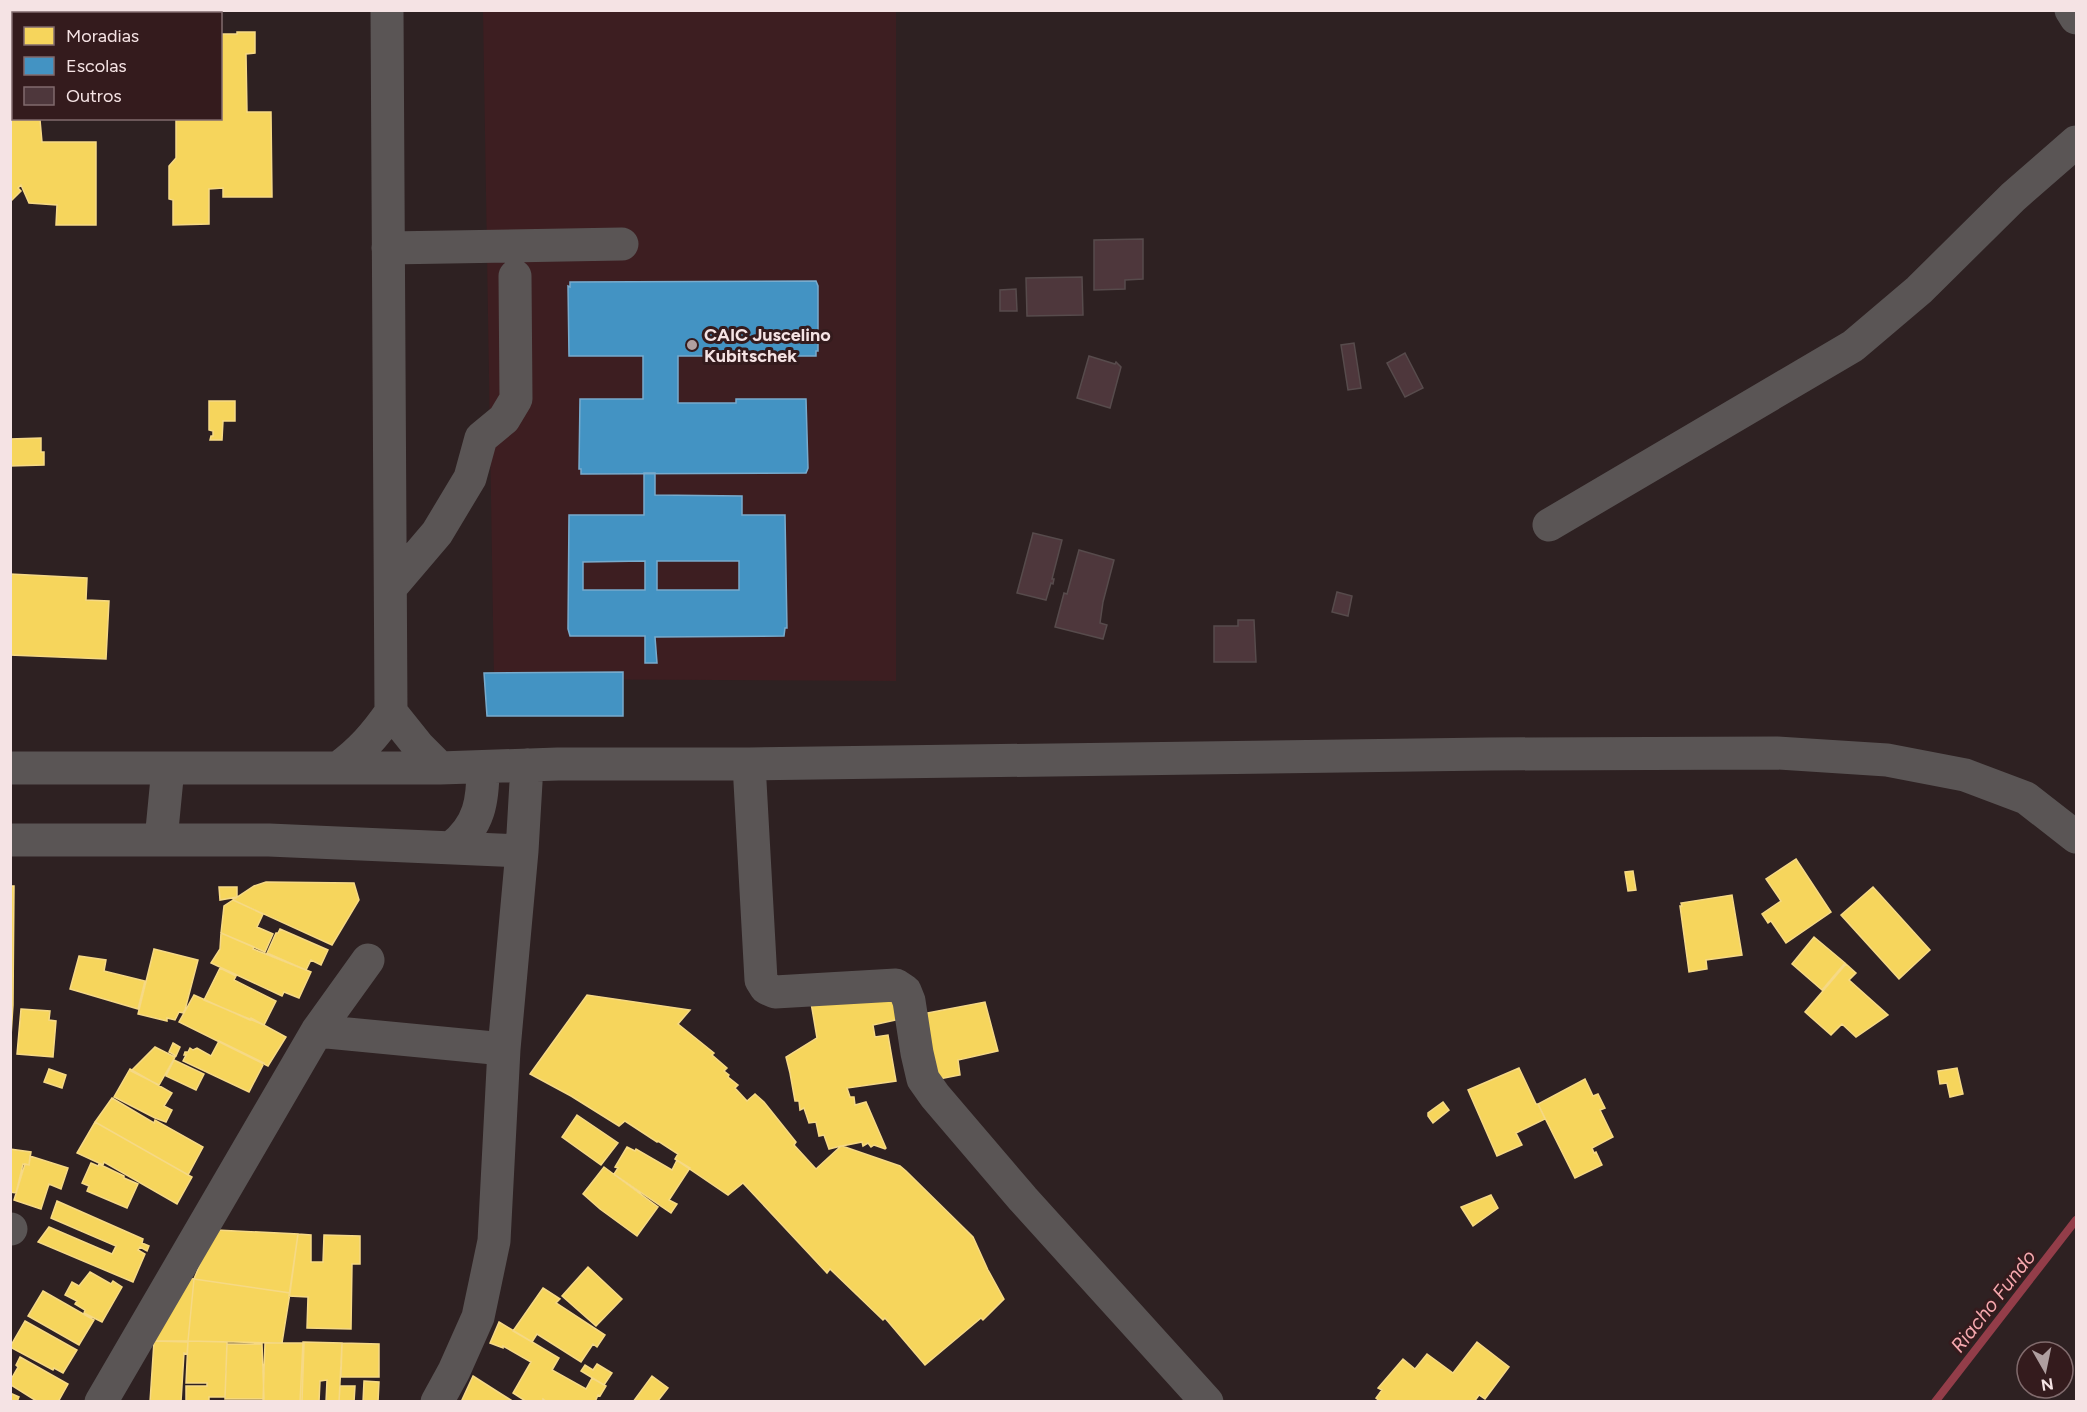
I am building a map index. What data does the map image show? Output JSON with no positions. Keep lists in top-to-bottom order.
{
  "water": ["Riacho Fundo"],
  "places": ["CAIC Juscelino Kubitschek"],
  "legend": ["Moradias", "Escolas", "Outros"],
  "north": "bottom"
}
